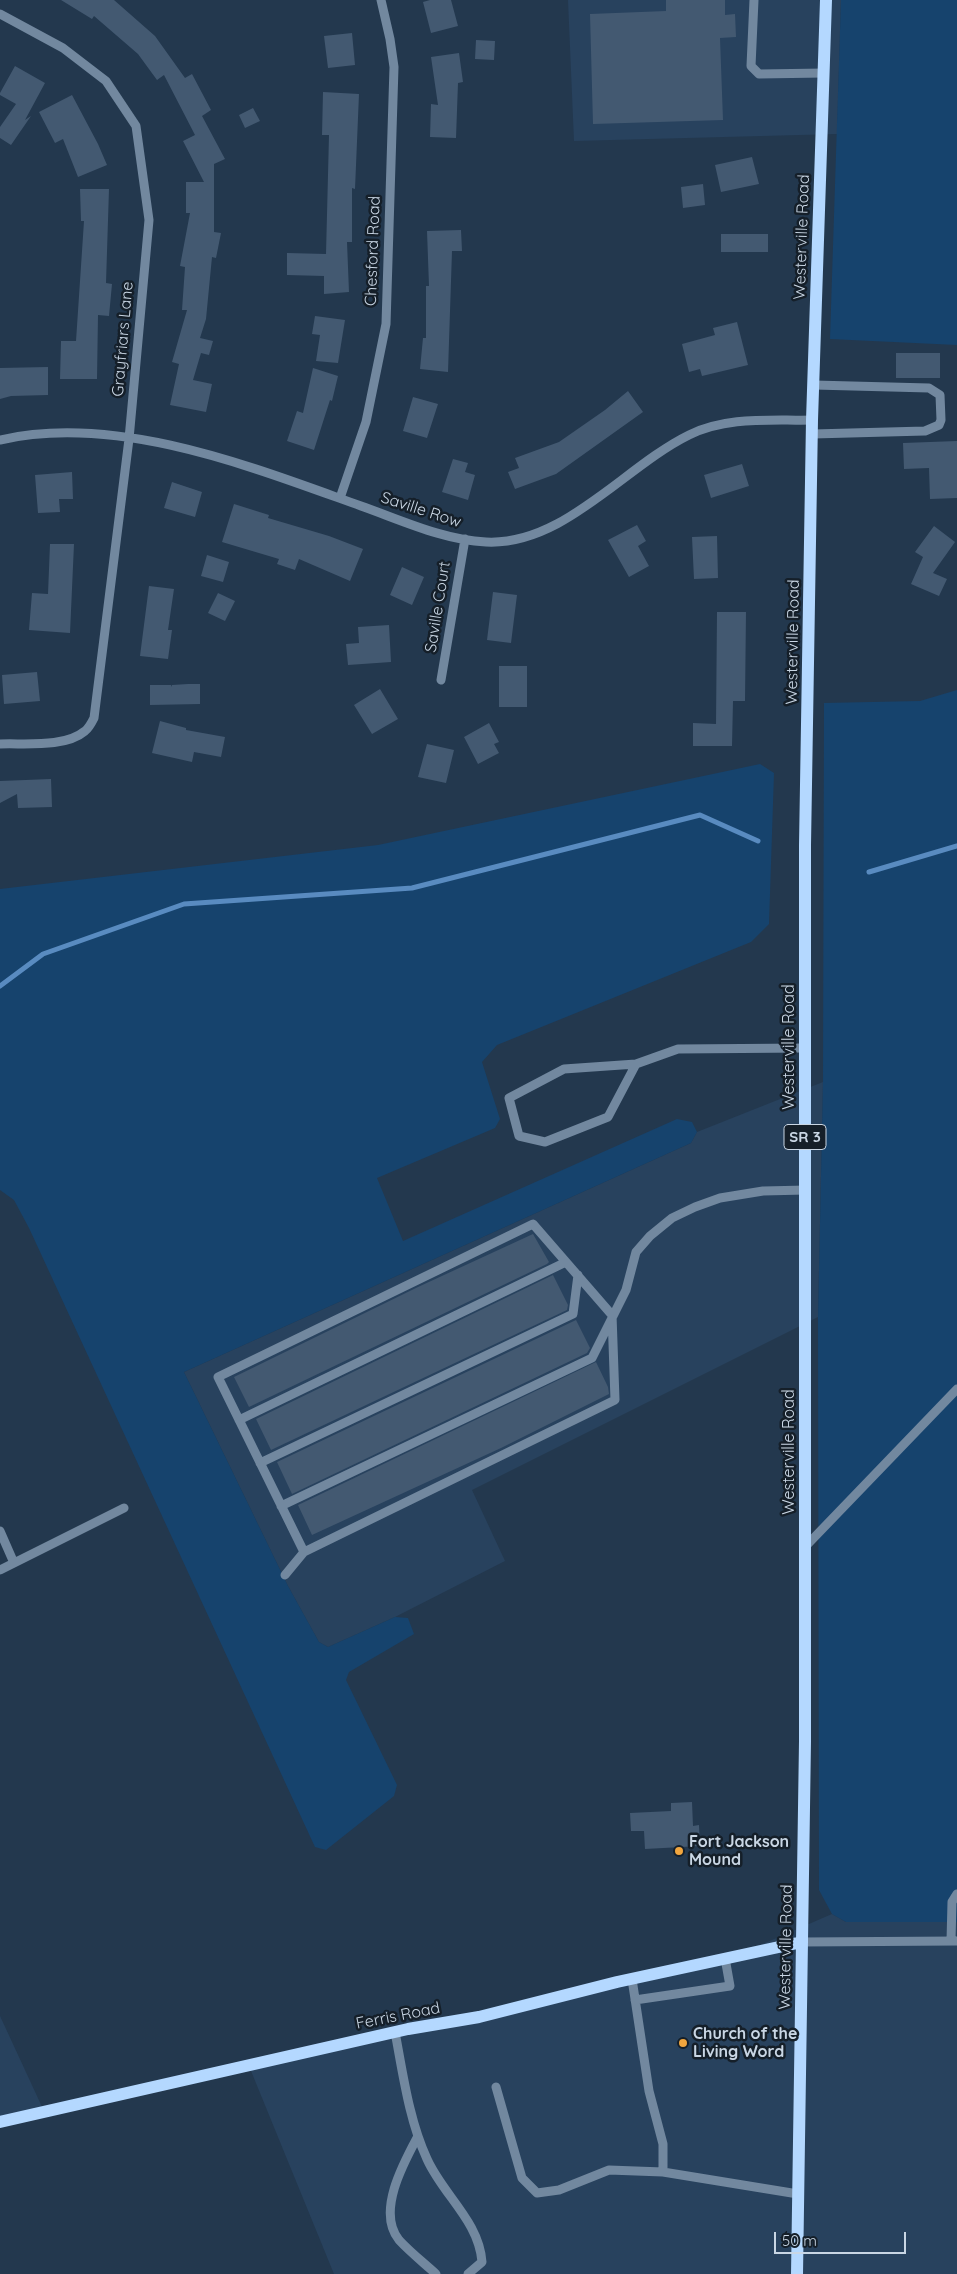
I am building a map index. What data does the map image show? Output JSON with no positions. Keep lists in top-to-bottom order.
{
  "streets": {
    "main road": ["Westerville Road", "SR 3", "Ferris Road"],
    "street": [
      "Chesford Road",
      "Grayfriars Lane",
      "Saville Row",
      "Saville Court"
    ]
  },
  "crossings": [
    ["Westerville Road", "Saville Row"],
    ["Westerville Road", "Ferris Road"],
    ["Chesford Road", "Saville Row"],
    ["Grayfriars Lane", "Saville Row"],
    ["Saville Row", "Saville Court"]
  ],
  "places": ["Fort Jackson Mound", "Church of the Living Word"],
  "scale_bar": "50 m"
}
